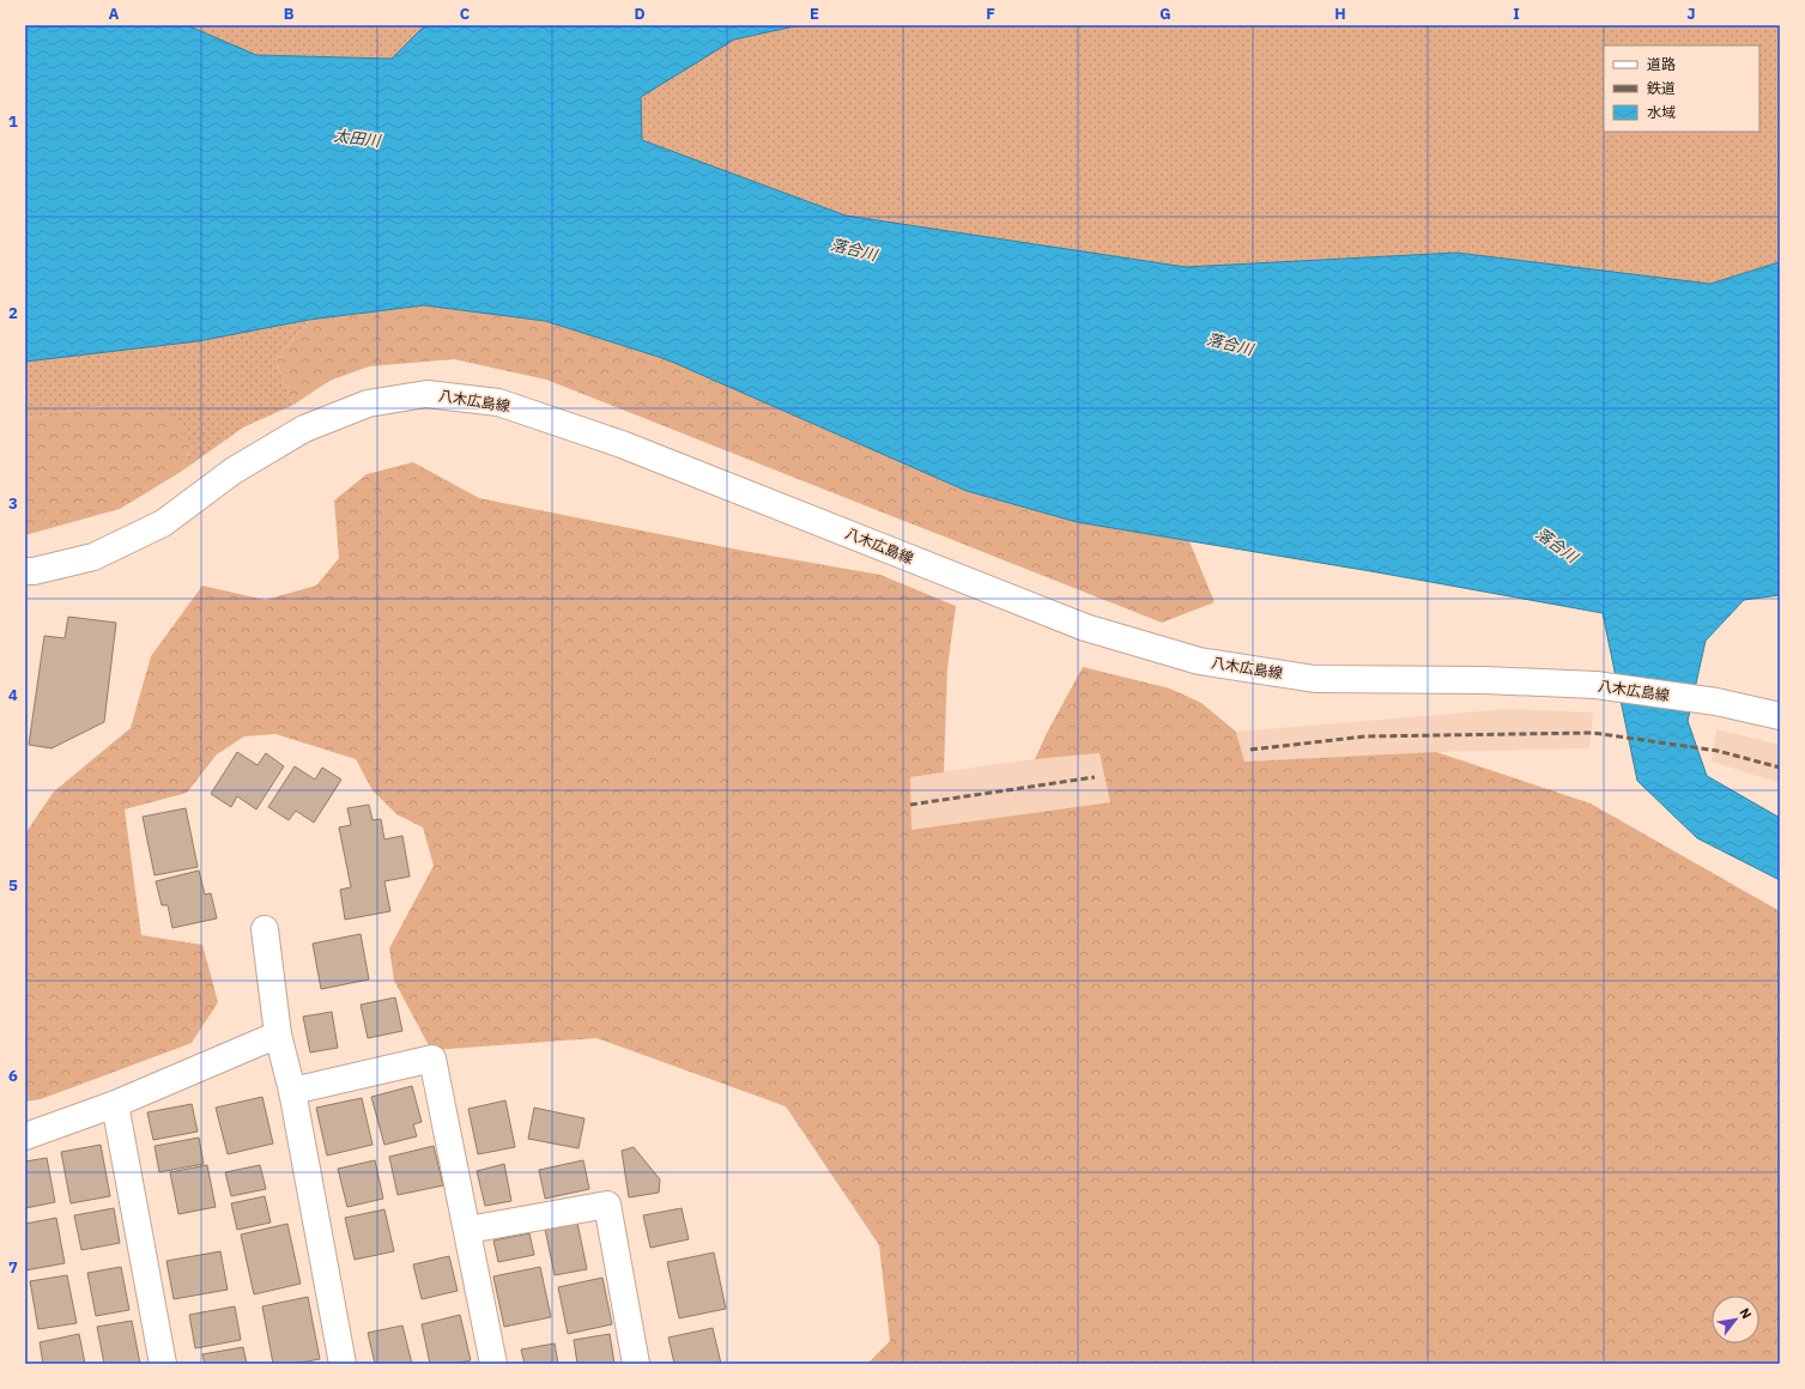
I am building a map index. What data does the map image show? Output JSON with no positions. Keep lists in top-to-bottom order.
{
  "streets": {
    "main road": ["八木広島線"]
  },
  "water": ["太田川", "落合川"],
  "legend": ["道路", "鉄道", "水域"],
  "north": "top right",
  "grid": {
    "columns": [
      "A",
      "B",
      "C",
      "D",
      "E",
      "F",
      "G",
      "H",
      "I",
      "J"
    ],
    "rows": [
      "1",
      "2",
      "3",
      "4",
      "5",
      "6",
      "7"
    ]
  }
}
